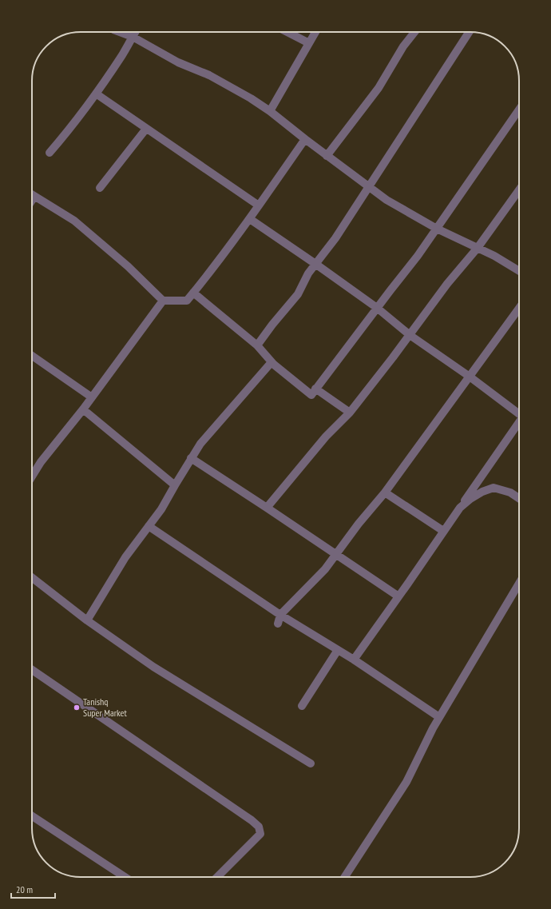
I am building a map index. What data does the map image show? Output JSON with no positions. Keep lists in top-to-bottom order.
{
  "places": ["Tanishq Super Market"],
  "scale_bar": "20 m"
}
